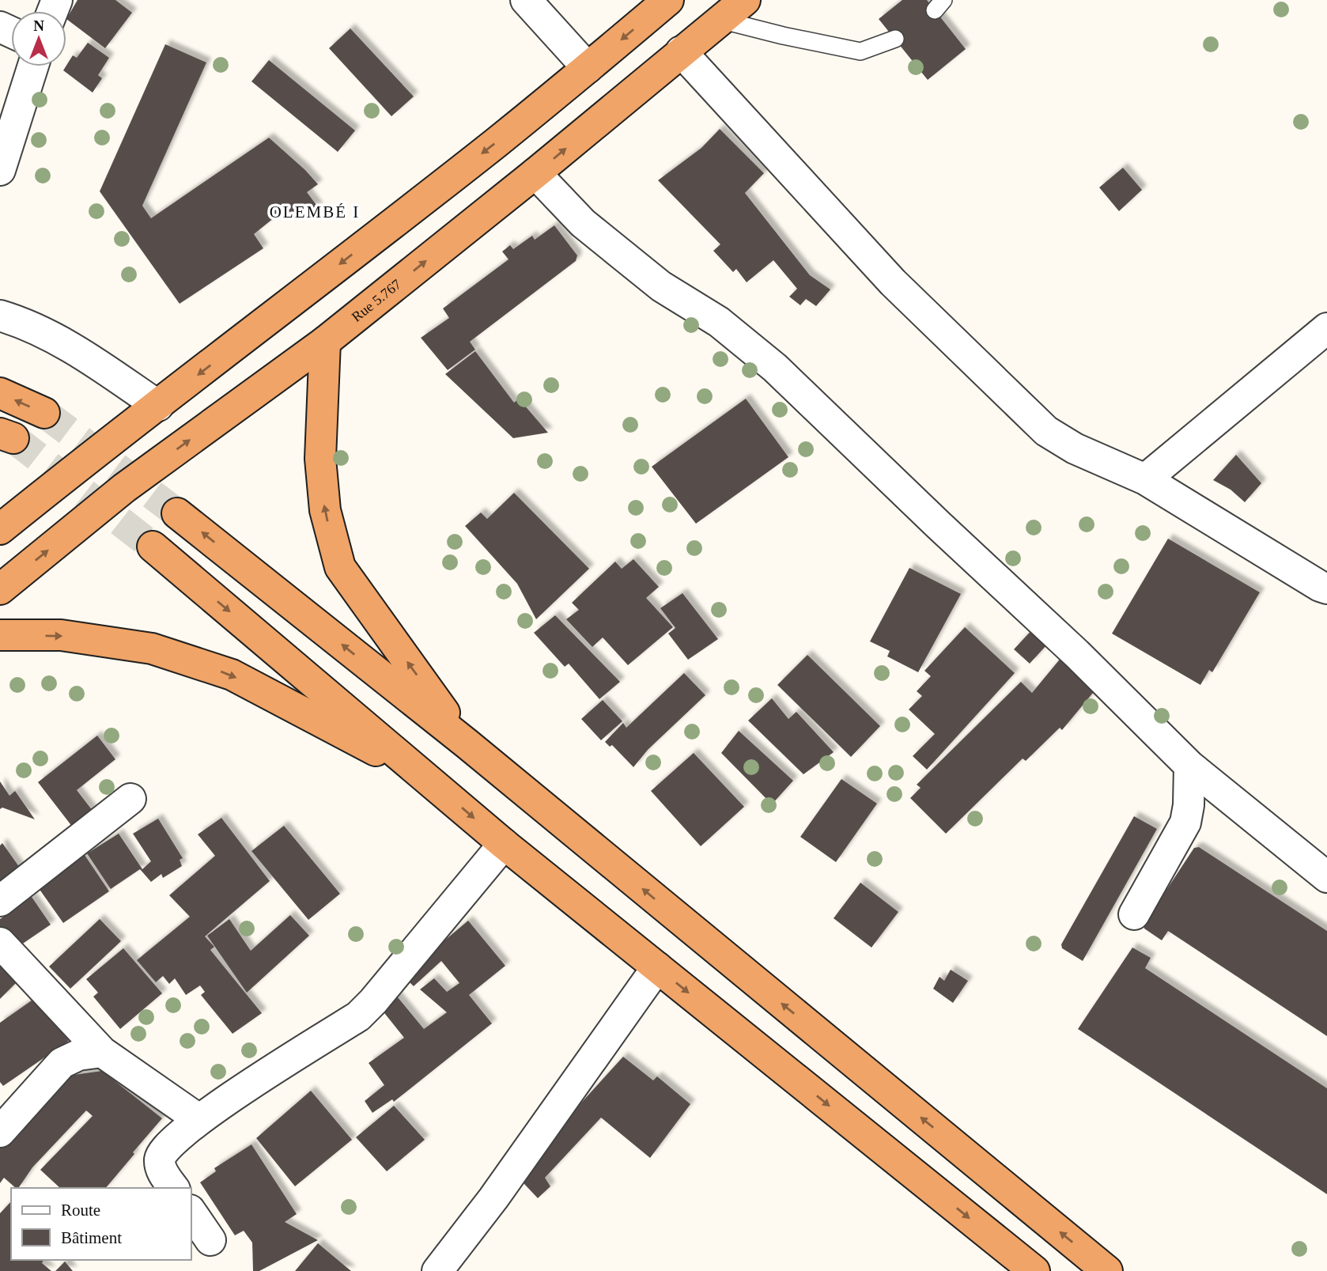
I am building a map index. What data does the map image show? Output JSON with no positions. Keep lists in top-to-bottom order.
{
  "streets": {
    "highway": ["Rue 5.767"]
  },
  "districts": ["OLEMBÉ I"],
  "legend": ["Route", "Bâtiment"],
  "north": "top"
}
